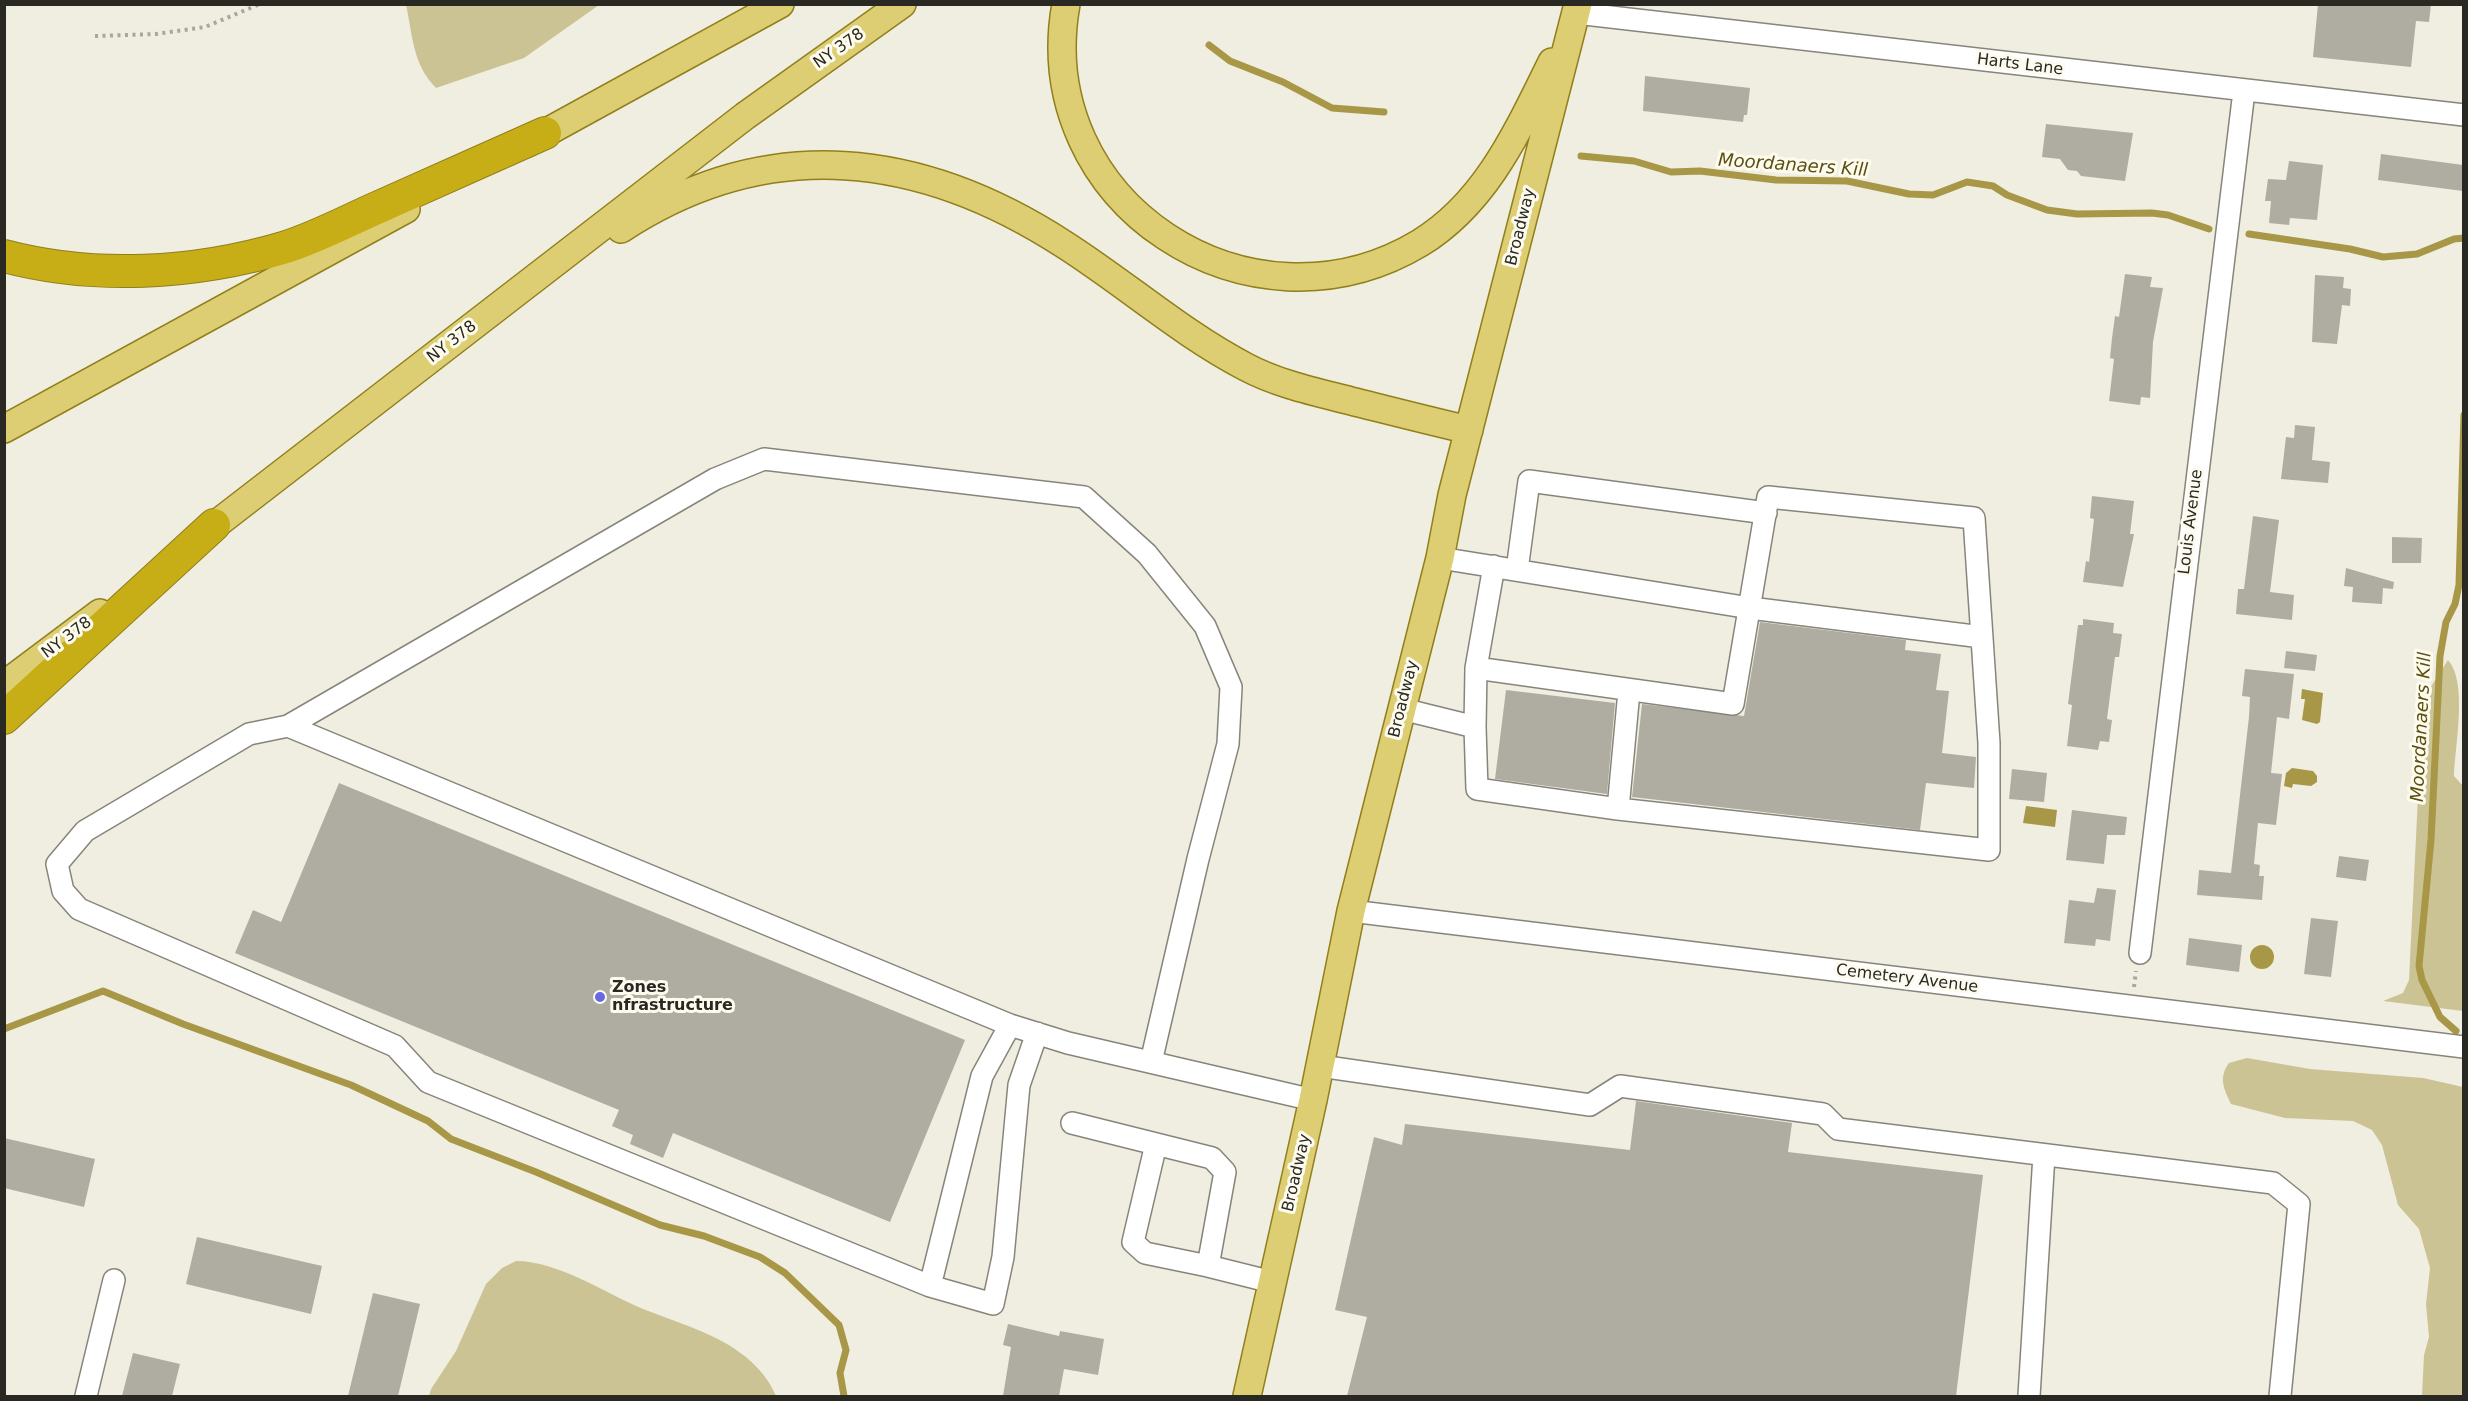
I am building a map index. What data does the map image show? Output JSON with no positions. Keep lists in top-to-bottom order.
{
  "streets": {
    "main road": ["NY 378", "Broadway"],
    "street": ["Harts Lane", "Louis Avenue", "Cemetery Avenue"]
  },
  "crossings": [
    ["Harts Lane", "Broadway"],
    ["Harts Lane", "Louis Avenue"],
    ["Broadway", "Cemetery Avenue"]
  ],
  "water": ["Moordanaers Kill"],
  "places": ["Zones nfrastructure"]
}
